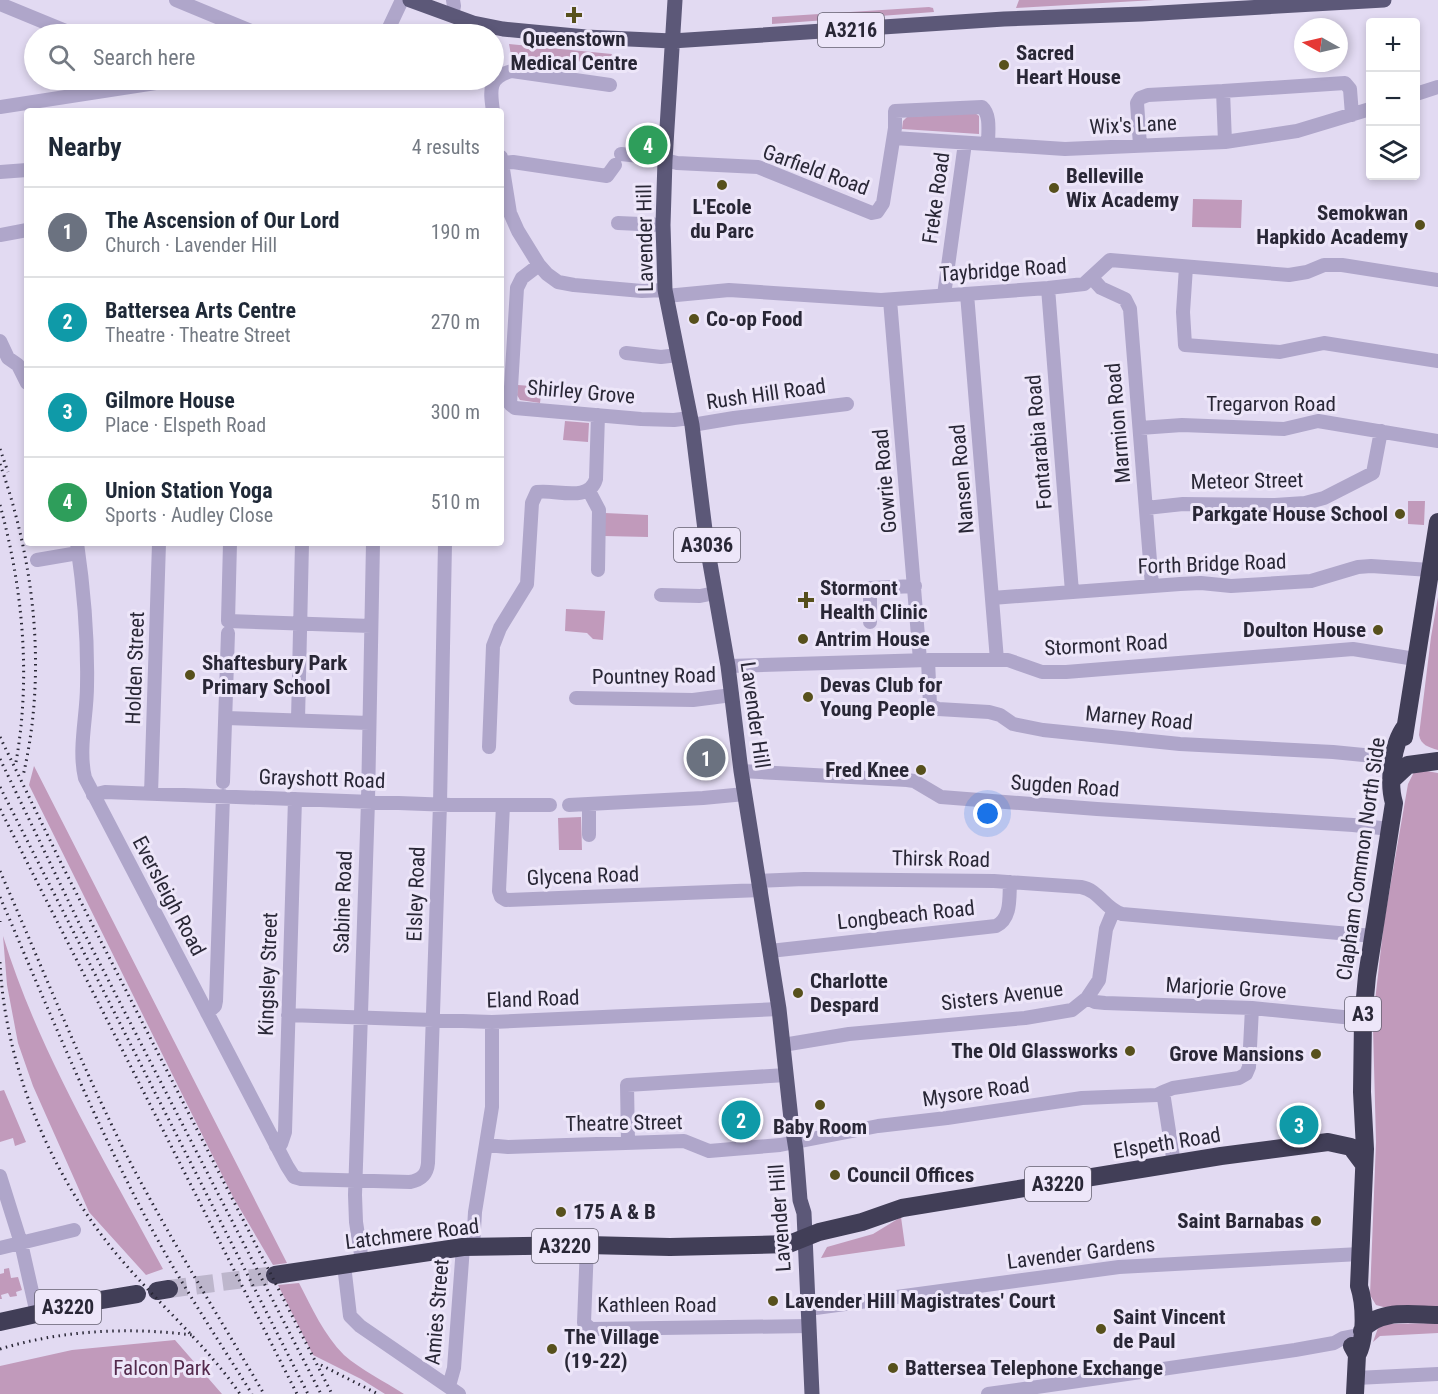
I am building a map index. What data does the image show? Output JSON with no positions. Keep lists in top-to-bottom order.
{
  "streets": {
    "highway": [
      "Clapham Common North Side",
      "A3",
      "Elspeth Road",
      "A3220",
      "Latchmere Road"
    ],
    "main road": ["A3216", "Lavender Hill", "A3036"],
    "street": [
      "Wix's Lane",
      "Garfield Road",
      "Freke Road",
      "Taybridge Road",
      "Shirley Grove",
      "Rush Hill Road",
      "Tregarvon Road",
      "Marmion Road",
      "Fontarabia Road",
      "Nansen Road",
      "Gowrie Road",
      "Meteor Street",
      "Forth Bridge Road",
      "Stormont Road",
      "Holden Street",
      "Pountney Road",
      "Marney Road",
      "Grayshott Road",
      "Sugden Road",
      "Thirsk Road",
      "Glycena Road",
      "Elsley Road",
      "Eversleigh Road",
      "Sabine Road",
      "Longbeach Road",
      "Kingsley Street",
      "Marjorie Grove",
      "Sisters Avenue",
      "Eland Road",
      "Mysore Road",
      "Theatre Street",
      "Lavender Gardens",
      "Kathleen Road",
      "Amies Street"
    ]
  },
  "crossings": [
    ["A3216", "Lavender Hill"],
    ["A3216", "A3036"],
    ["Wix's Lane", "Garfield Road"],
    ["Wix's Lane", "Freke Road"],
    ["Garfield Road", "Lavender Hill"],
    ["Freke Road", "Taybridge Road"],
    ["Lavender Hill", "Taybridge Road"],
    ["Lavender Hill", "Shirley Grove"],
    ["Lavender Hill", "Rush Hill Road"],
    ["Lavender Hill", "A3036"],
    ["Lavender Hill", "Stormont Road"],
    ["Lavender Hill", "Pountney Road"],
    ["Lavender Hill", "Sugden Road"],
    ["Lavender Hill", "Thirsk Road"],
    ["Lavender Hill", "Glycena Road"],
    ["Lavender Hill", "Longbeach Road"],
    ["Lavender Hill", "Sisters Avenue"],
    ["Lavender Hill", "Eland Road"],
    ["Lavender Hill", "Mysore Road"],
    ["Lavender Hill", "Theatre Street"],
    ["Lavender Hill", "Elspeth Road"],
    ["Lavender Hill", "Latchmere Road"],
    ["Lavender Hill", "Lavender Gardens"],
    ["Lavender Hill", "Kathleen Road"],
    ["Taybridge Road", "Shirley Grove"],
    ["Taybridge Road", "Marmion Road"],
    ["Taybridge Road", "Fontarabia Road"],
    ["Taybridge Road", "Nansen Road"],
    ["Taybridge Road", "Gowrie Road"],
    ["Shirley Grove", "Rush Hill Road"],
    ["Tregarvon Road", "Marmion Road"],
    ["Tregarvon Road", "Meteor Street"],
    ["Marmion Road", "Meteor Street"],
    ["Marmion Road", "Forth Bridge Road"],
    ["Fontarabia Road", "Forth Bridge Road"],
    ["Nansen Road", "Forth Bridge Road"],
    ["Nansen Road", "Stormont Road"],
    ["Gowrie Road", "Stormont Road"],
    ["Gowrie Road", "Marney Road"],
    ["Forth Bridge Road", "Clapham Common North Side"],
    ["Stormont Road", "Marney Road"],
    ["Stormont Road", "Clapham Common North Side"],
    ["Holden Street", "Grayshott Road"],
    ["Marney Road", "Clapham Common North Side"],
    ["Grayshott Road", "Glycena Road"],
    ["Grayshott Road", "Elsley Road"],
    ["Grayshott Road", "Eversleigh Road"],
    ["Grayshott Road", "Sabine Road"],
    ["Grayshott Road", "Kingsley Street"],
    ["Sugden Road", "Clapham Common North Side"],
    ["Thirsk Road", "Glycena Road"],
    ["Thirsk Road", "Longbeach Road"],
    ["Thirsk Road", "Sisters Avenue"],
    ["Clapham Common North Side", "Marjorie Grove"],
    ["Clapham Common North Side", "A3"],
    ["Clapham Common North Side", "Elspeth Road"],
    ["Clapham Common North Side", "Lavender Gardens"],
    ["Elsley Road", "Eversleigh Road"],
    ["Elsley Road", "Sabine Road"],
    ["Elsley Road", "Eland Road"],
    ["Eversleigh Road", "Sabine Road"],
    ["Eversleigh Road", "Kingsley Street"],
    ["Sabine Road", "Eland Road"],
    ["Sabine Road", "Latchmere Road"],
    ["Sabine Road", "Amies Street"],
    ["Kingsley Street", "Eland Road"],
    ["Marjorie Grove", "Sisters Avenue"],
    ["Marjorie Grove", "Mysore Road"],
    ["Eland Road", "Amies Street"],
    ["Mysore Road", "Theatre Street"],
    ["Theatre Street", "Amies Street"],
    ["Elspeth Road", "Latchmere Road"],
    ["Latchmere Road", "Kathleen Road"],
    ["Latchmere Road", "Amies Street"]
  ],
  "parks": ["Falcon Park"],
  "places": {
    "health": ["Queenstown Medical Centre", "Stormont Health Clinic"],
    "other": [
      "Sacred Heart House",
      "L'Ecole du Parc",
      "Belleville Wix Academy",
      "Semokwan Hapkido Academy",
      "Co-op Food",
      "Parkgate House School",
      "Doulton House",
      "Antrim House",
      "Shaftesbury Park Primary School",
      "Devas Club for Young People",
      "Fred Knee",
      "Charlotte Despard",
      "The Old Glassworks",
      "Grove Mansions",
      "Baby Room",
      "Council Offices",
      "175 A & B",
      "Saint Barnabas",
      "Lavender Hill Magistrates' Court",
      "Saint Vincent de Paul",
      "The Village (19-22)",
      "Battersea Telephone Exchange"
    ]
  },
  "north": "left",
  "page": {
    "map_buttons": ["+", "−"],
    "search": "Search here",
    "heading": ["Nearby", "4 results"],
    "pins": [
      "4",
      "1",
      "2",
      "3"
    ],
    "list": [
      {
        "mark": "1",
        "name": "The Ascension of Our Lord",
        "note": "Church · Lavender Hill",
        "value": "190 m"
      },
      {
        "mark": "2",
        "name": "Battersea Arts Centre",
        "note": "Theatre · Theatre Street",
        "value": "270 m"
      },
      {
        "mark": "3",
        "name": "Gilmore House",
        "note": "Place · Elspeth Road",
        "value": "300 m"
      },
      {
        "mark": "4",
        "name": "Union Station Yoga",
        "note": "Sports · Audley Close",
        "value": "510 m"
      }
    ]
  }
}
